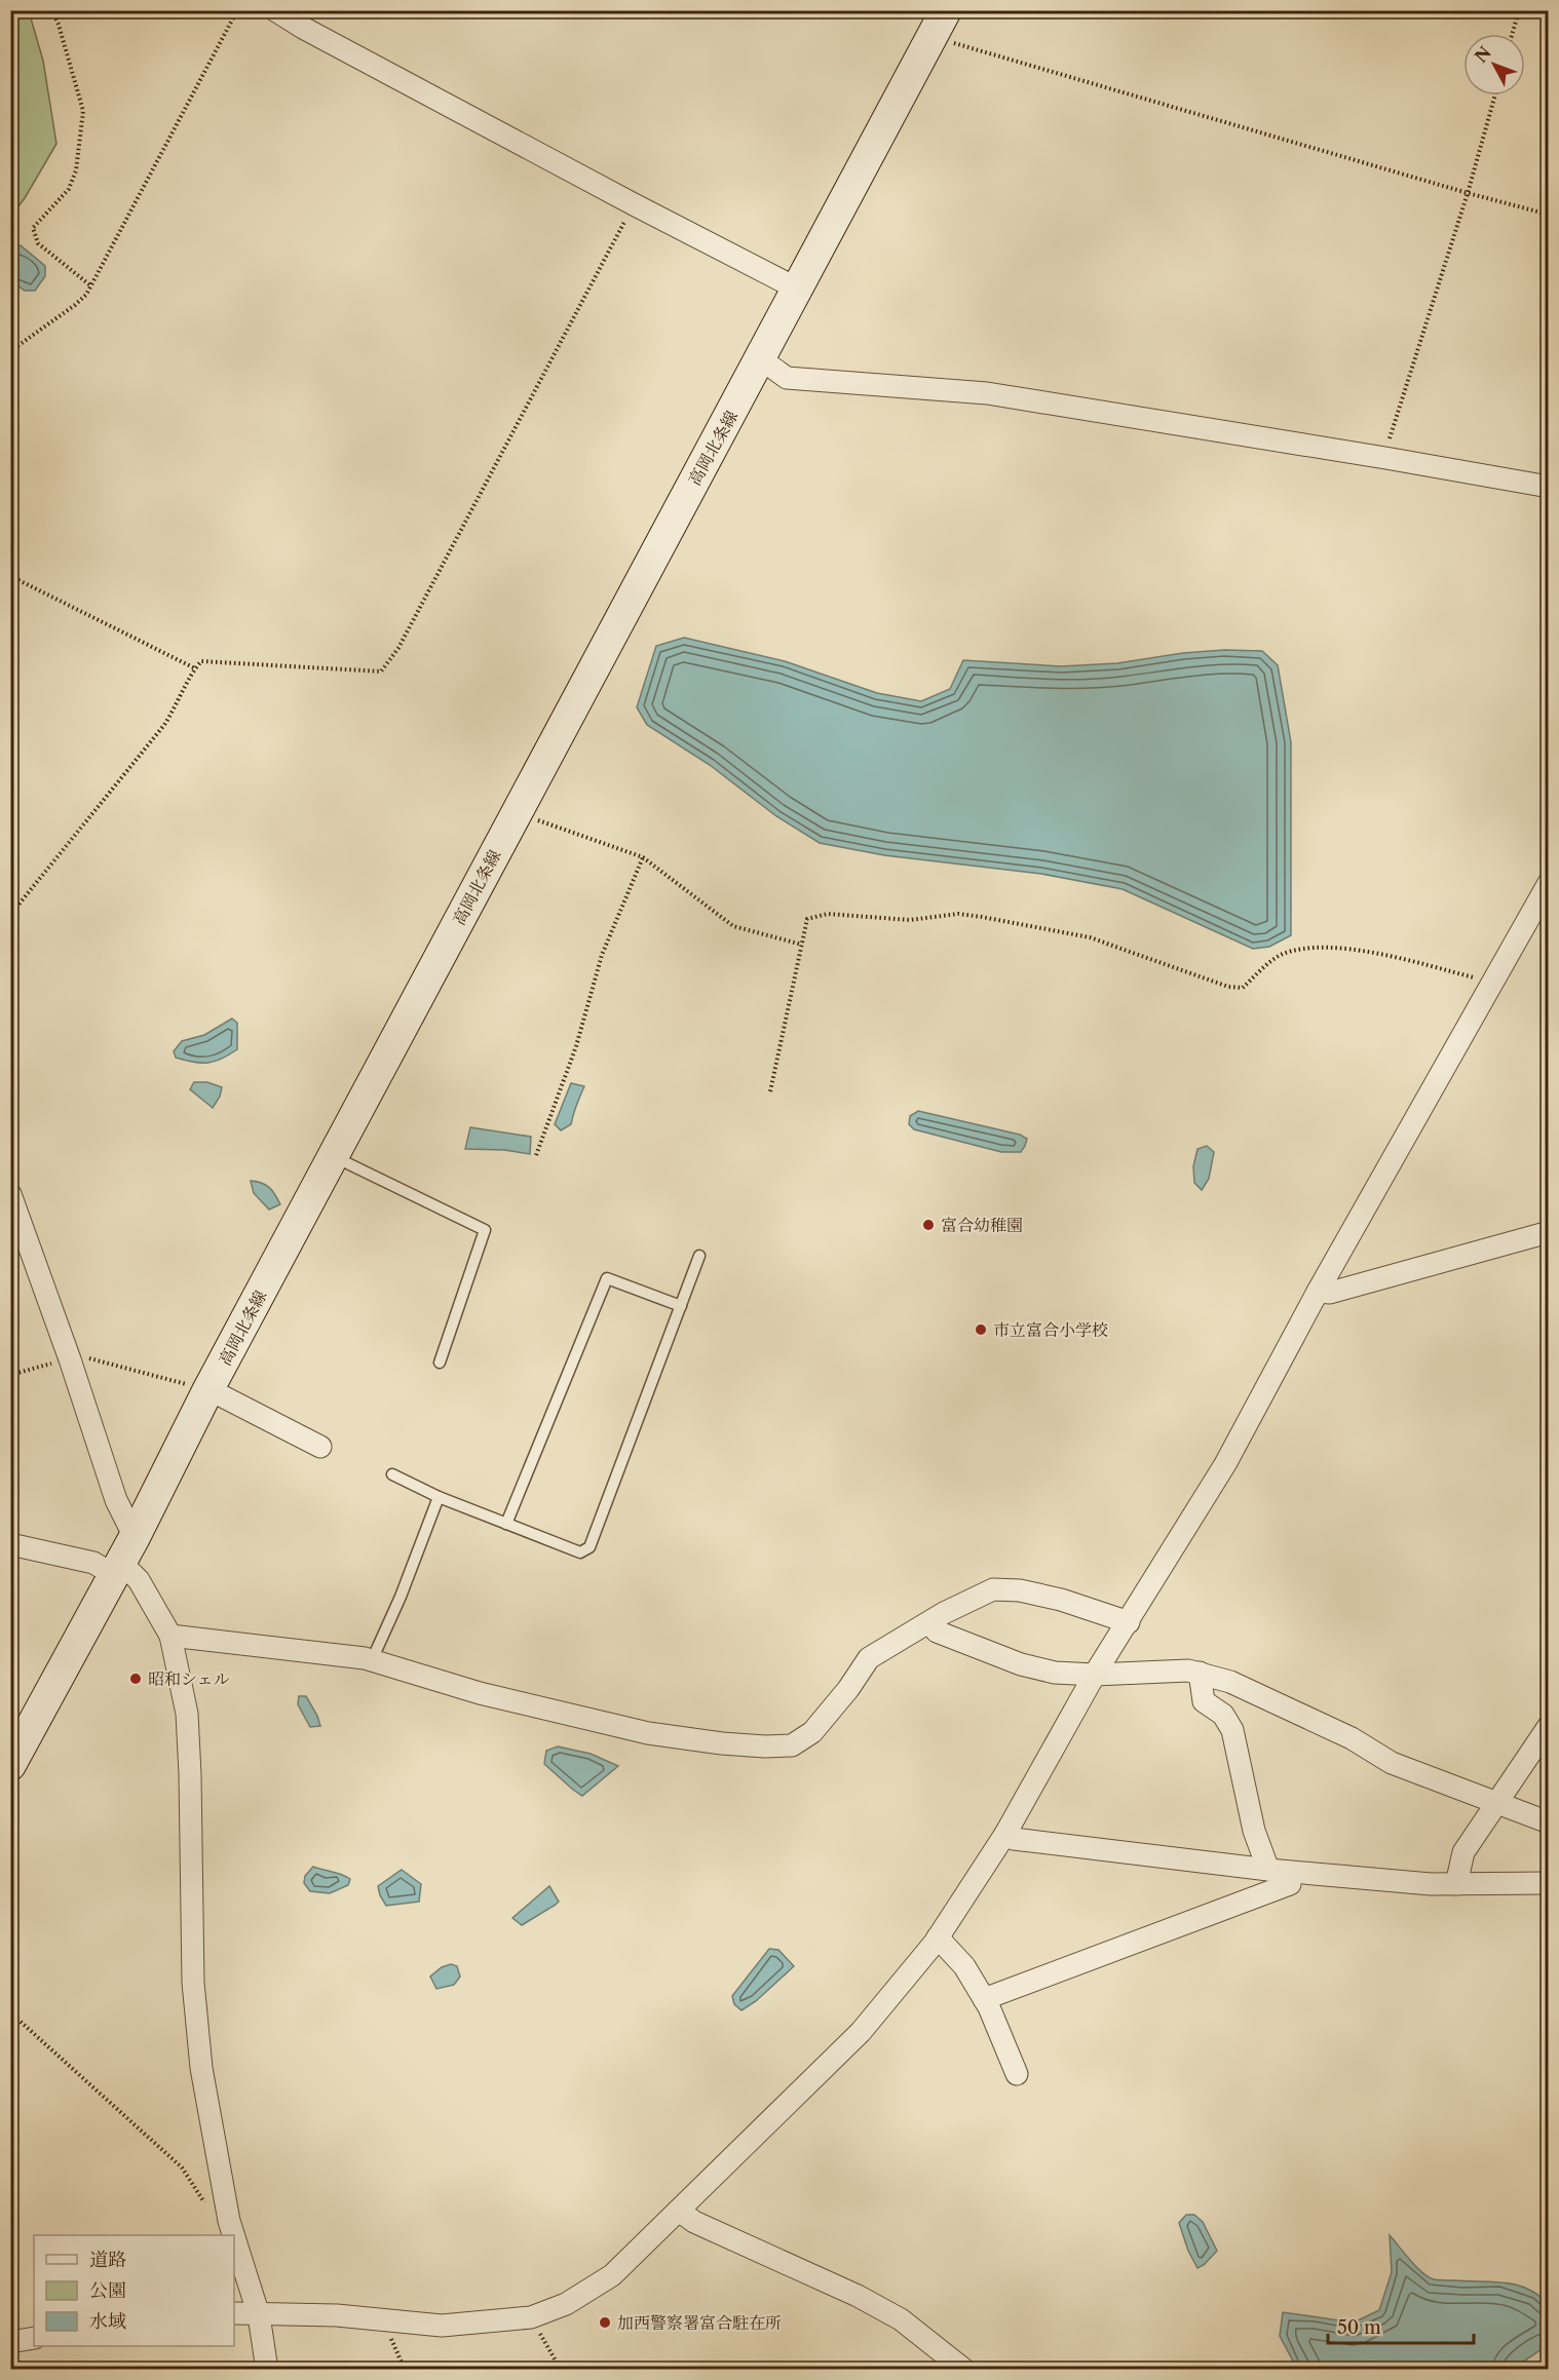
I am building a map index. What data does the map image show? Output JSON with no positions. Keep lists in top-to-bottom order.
{
  "streets": {
    "main road": ["高岡北条線"]
  },
  "places": [
    "富合幼稚園",
    "市立富合小学校",
    "昭和シェル",
    "加西警察署富合駐在所"
  ],
  "legend": ["道路", "公園", "水域"],
  "scale_bar": "50 m",
  "north": "top left"
}
